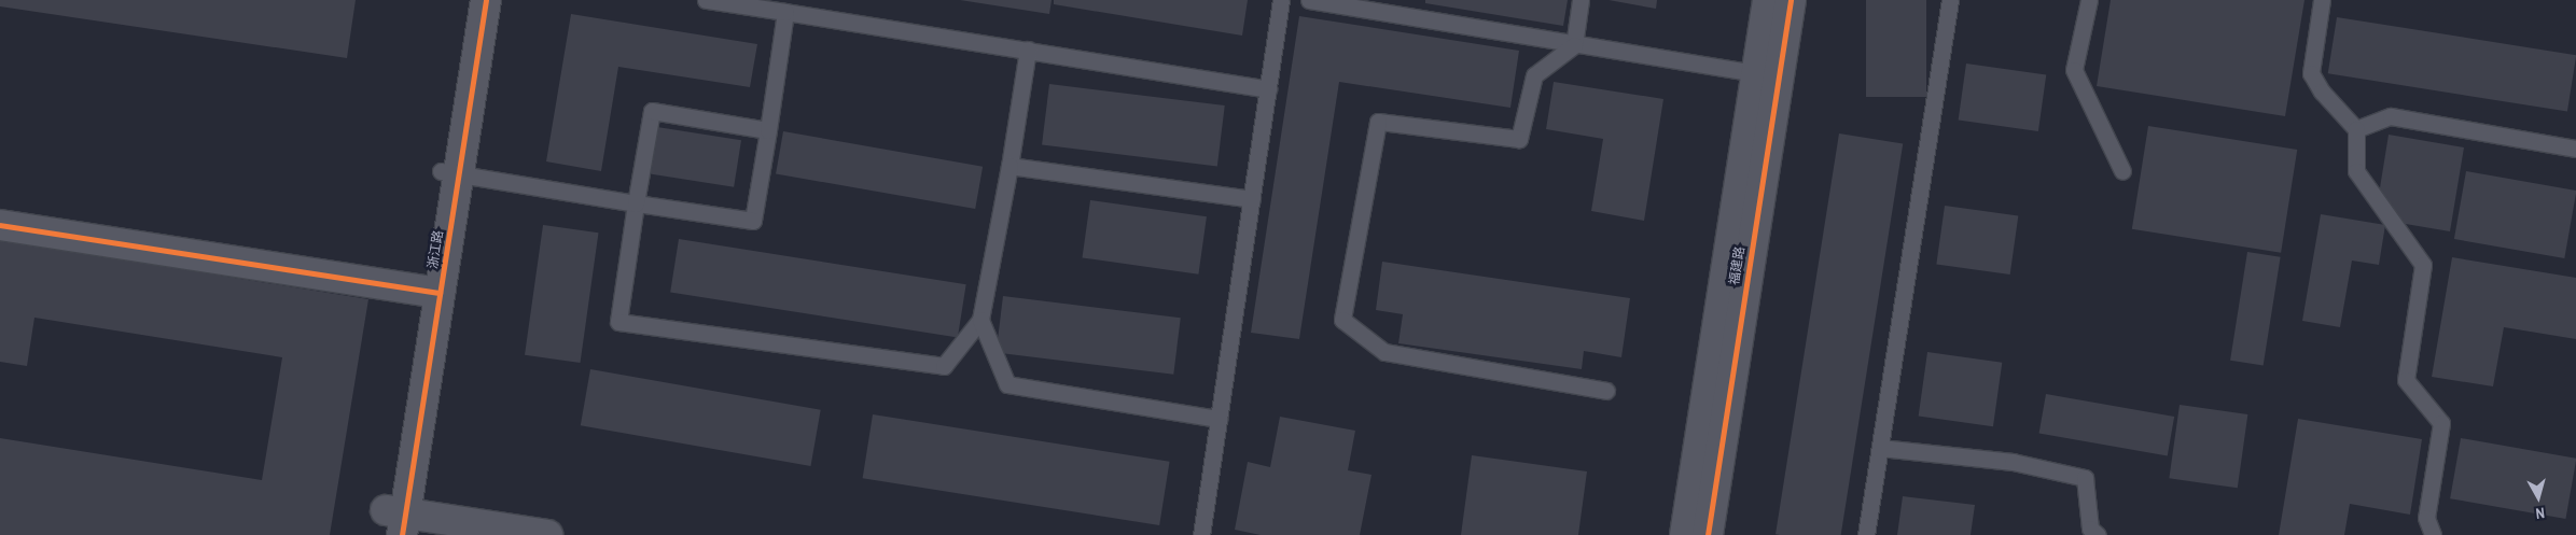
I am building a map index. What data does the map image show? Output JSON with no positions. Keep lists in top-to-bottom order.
{
  "streets": {
    "street": ["浙江路", "福建路"]
  },
  "north": "bottom"
}
